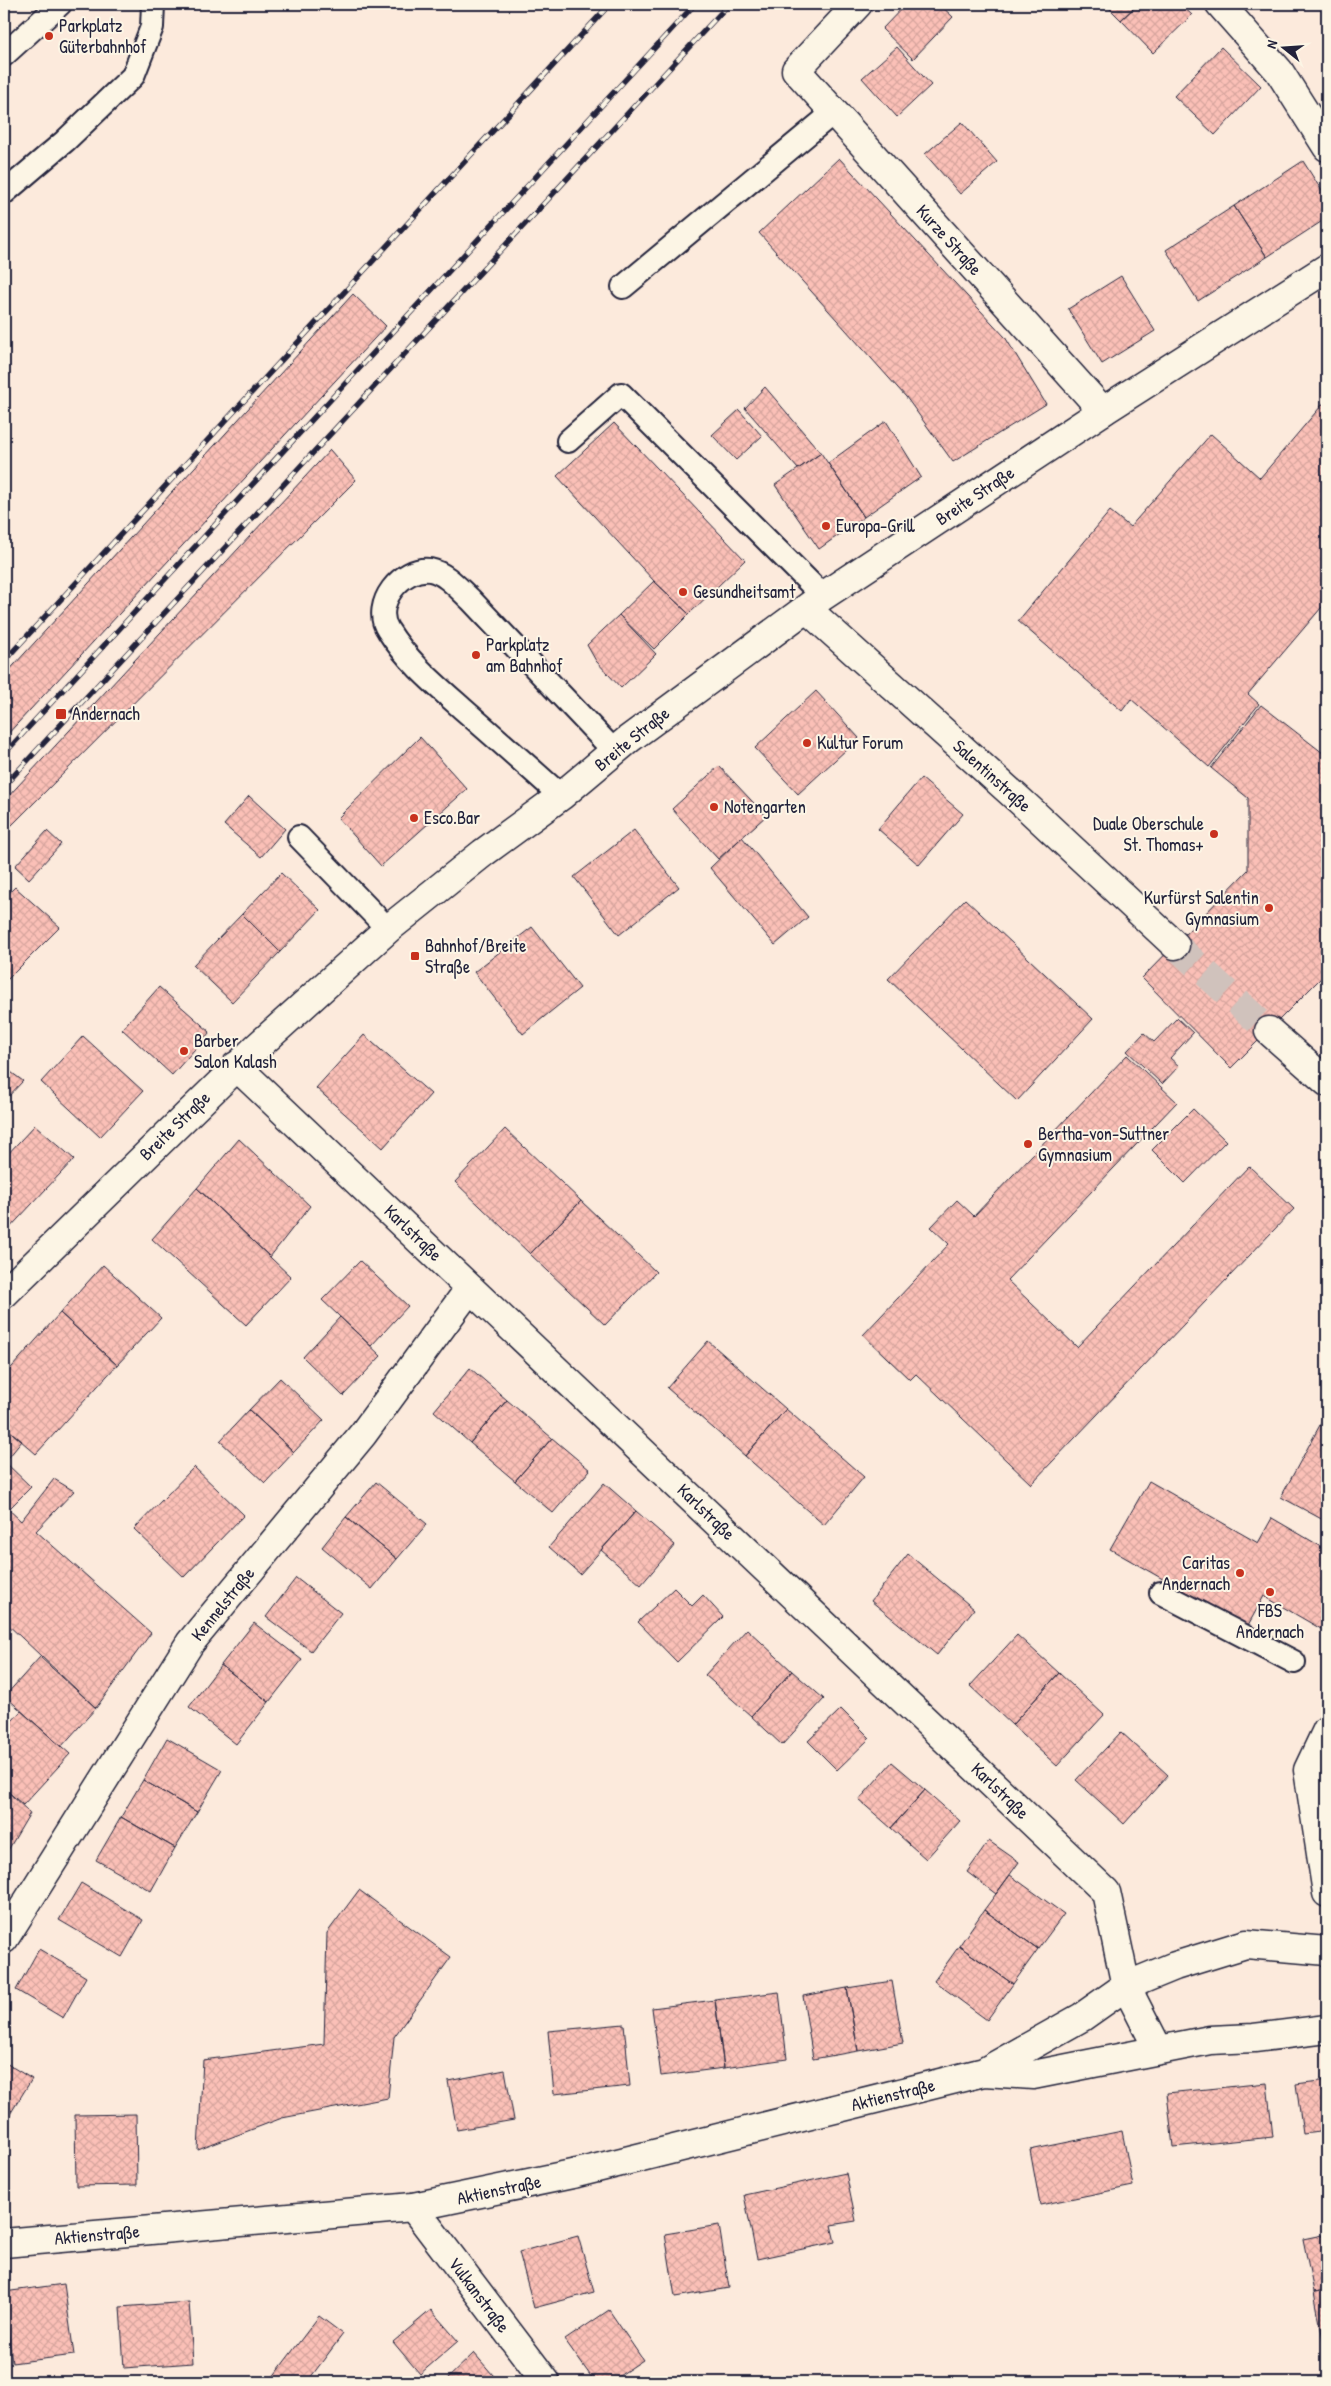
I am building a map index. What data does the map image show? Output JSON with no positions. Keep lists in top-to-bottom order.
{
  "streets": {
    "street": [
      "Kurze Straße",
      "Breite Straße",
      "Salentinstraße",
      "Karlstraße",
      "Kennelstraße",
      "Aktienstraße",
      "Vulkanstraße"
    ]
  },
  "crossings": [
    ["Kurze Straße", "Breite Straße"],
    ["Breite Straße", "Salentinstraße"],
    ["Breite Straße", "Karlstraße"],
    ["Karlstraße", "Kennelstraße"],
    ["Karlstraße", "Aktienstraße"],
    ["Aktienstraße", "Vulkanstraße"]
  ],
  "places": {
    "other": [
      "Parkplatz Güterbahnhof",
      "Europa-Grill",
      "Gesundheitsamt",
      "Parkplatz am Bahnhof",
      "Kultur Forum",
      "Notengarten",
      "Esco.Bar",
      "Duale Oberschule St. Thomas+",
      "Kurfürst Salentin Gymnasium",
      "Barber Salon Kalash",
      "Bertha-von-Suttner Gymnasium",
      "Caritas Andernach",
      "FBS Andernach"
    ],
    "transit": ["Andernach", "Bahnhof/Breite Straße"]
  },
  "north": "left"
}
